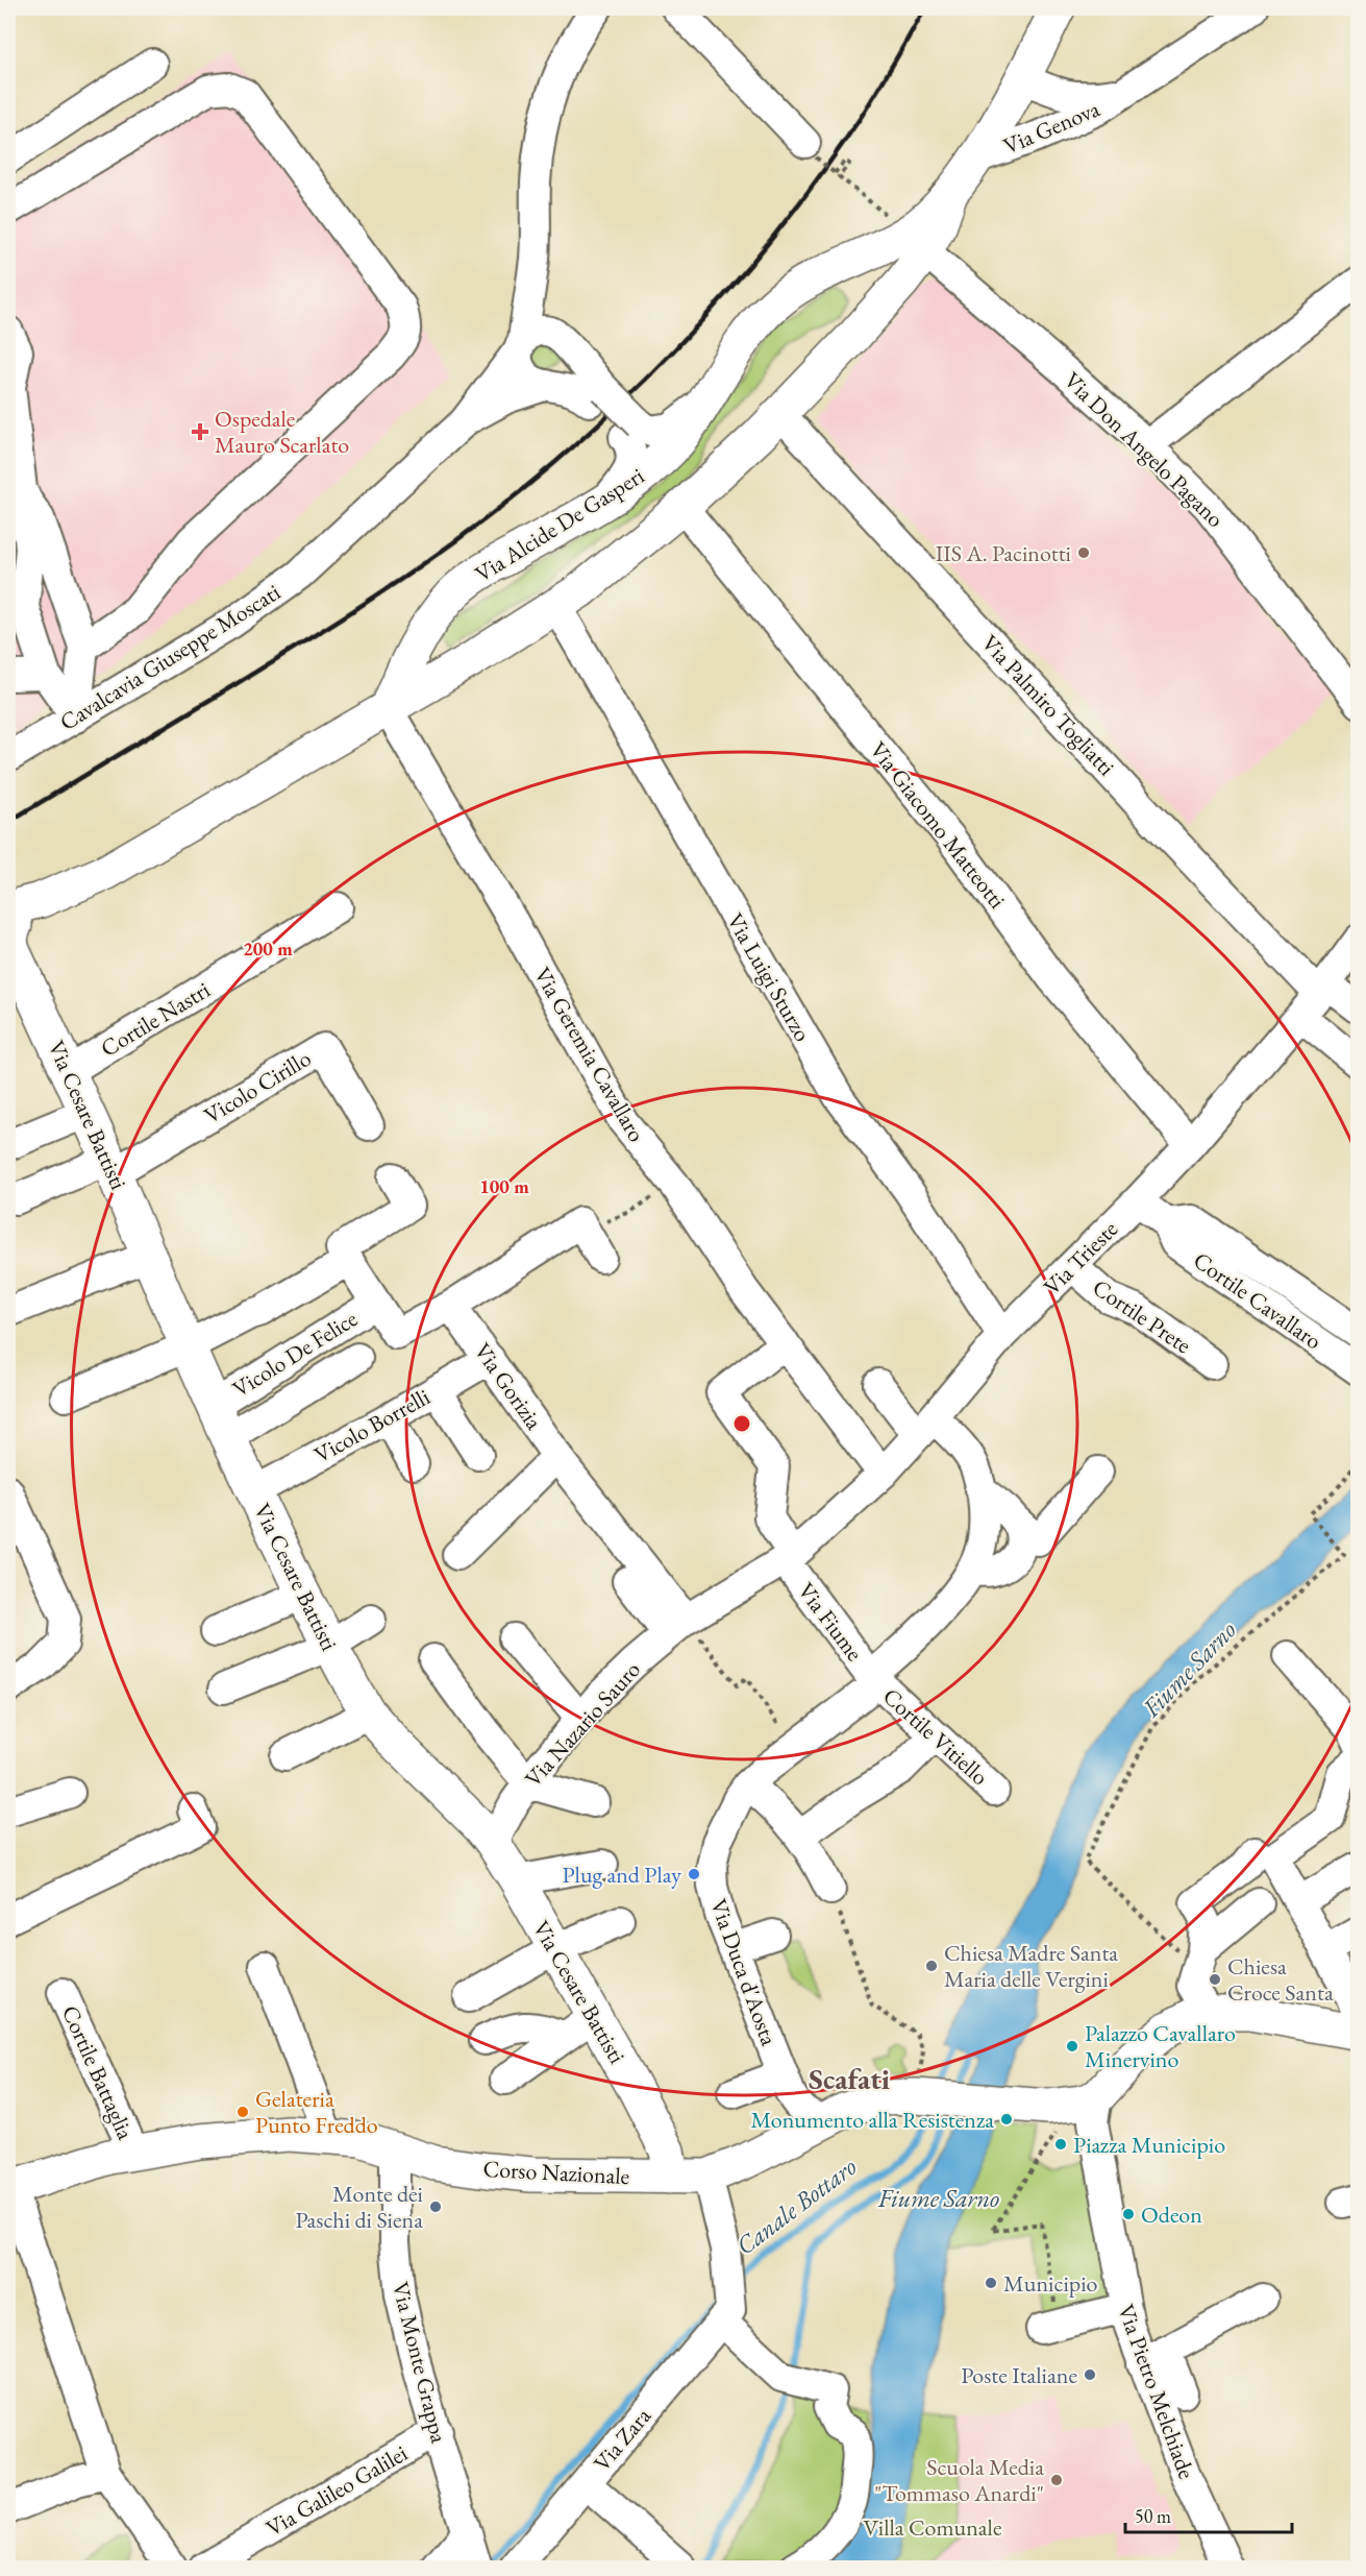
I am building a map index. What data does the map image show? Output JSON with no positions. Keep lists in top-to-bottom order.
{
  "streets": {
    "main road": ["Via Alcide De Gasperi", "Via Cesare Battisti", "Corso Nazionale"],
    "street": [
      "Via Genova",
      "Via Don Angelo Pagano",
      "Cavalcavia Giuseppe Moscati",
      "Via Palmiro Togliatti",
      "Via Giacomo Matteotti",
      "Via Luigi Sturzo",
      "Cortile Nastri",
      "Via Geremia Cavallaro",
      "Vicolo Cirillo",
      "Via Trieste",
      "Cortile Cavallaro",
      "Cortile Prete",
      "Vicolo De Felice",
      "Via Gorizia",
      "Vicolo Borrelli",
      "Via Fiume",
      "Via Nazario Sauro",
      "Cortile Vitiello",
      "Via Duca d'Aosta",
      "Cortile Battaglia",
      "Via Monte Grappa",
      "Via Pietro Melchiade",
      "Via Zara",
      "Via Galileo Galilei"
    ]
  },
  "crossings": [
    ["Via Genova", "Via Alcide De Gasperi"],
    ["Via Don Angelo Pagano", "Via Alcide De Gasperi"],
    ["Via Alcide De Gasperi", "Via Palmiro Togliatti"],
    ["Via Alcide De Gasperi", "Via Giacomo Matteotti"],
    ["Via Alcide De Gasperi", "Via Luigi Sturzo"],
    ["Via Alcide De Gasperi", "Via Geremia Cavallaro"],
    ["Via Alcide De Gasperi", "Via Cesare Battisti"],
    ["Via Palmiro Togliatti", "Via Trieste"],
    ["Via Giacomo Matteotti", "Via Trieste"],
    ["Via Luigi Sturzo", "Via Trieste"],
    ["Cortile Nastri", "Via Cesare Battisti"],
    ["Via Geremia Cavallaro", "Via Trieste"],
    ["Via Geremia Cavallaro", "Via Fiume"],
    ["Vicolo Cirillo", "Via Cesare Battisti"],
    ["Via Cesare Battisti", "Vicolo De Felice"],
    ["Via Cesare Battisti", "Vicolo Borrelli"],
    ["Via Cesare Battisti", "Via Nazario Sauro"],
    ["Via Cesare Battisti", "Corso Nazionale"],
    ["Via Trieste", "Cortile Cavallaro"],
    ["Via Trieste", "Cortile Prete"],
    ["Via Trieste", "Via Fiume"],
    ["Via Trieste", "Via Nazario Sauro"],
    ["Via Gorizia", "Vicolo Borrelli"],
    ["Via Gorizia", "Via Nazario Sauro"],
    ["Via Fiume", "Via Nazario Sauro"],
    ["Via Fiume", "Cortile Vitiello"],
    ["Via Fiume", "Via Duca d'Aosta"],
    ["Cortile Vitiello", "Via Duca d'Aosta"],
    ["Via Duca d'Aosta", "Corso Nazionale"],
    ["Cortile Battaglia", "Corso Nazionale"],
    ["Corso Nazionale", "Via Monte Grappa"],
    ["Corso Nazionale", "Via Pietro Melchiade"],
    ["Via Monte Grappa", "Via Galileo Galilei"]
  ],
  "districts": ["Scafati"],
  "water": ["Fiume Sarno", "Canale Bottaro"],
  "parks": ["Villa Comunale"],
  "places": {
    "health": ["Ospedale Mauro Scarlato"],
    "other": [
      "IIS A. Pacinotti",
      "Plug and Play",
      "Chiesa Madre Santa Maria delle Vergini",
      "Chiesa Croce Santa",
      "Palazzo Cavallaro Minervino",
      "Gelateria Punto Freddo",
      "Monumento alla Resistenza",
      "Piazza Municipio",
      "Monte dei Paschi di Siena",
      "Odeon",
      "Municipio",
      "Poste Italiane",
      "Scuola Media \"Tommaso Anardi\""
    ]
  },
  "scale_bar": "50 m",
  "rings": ["200 m", "100 m"]
}
